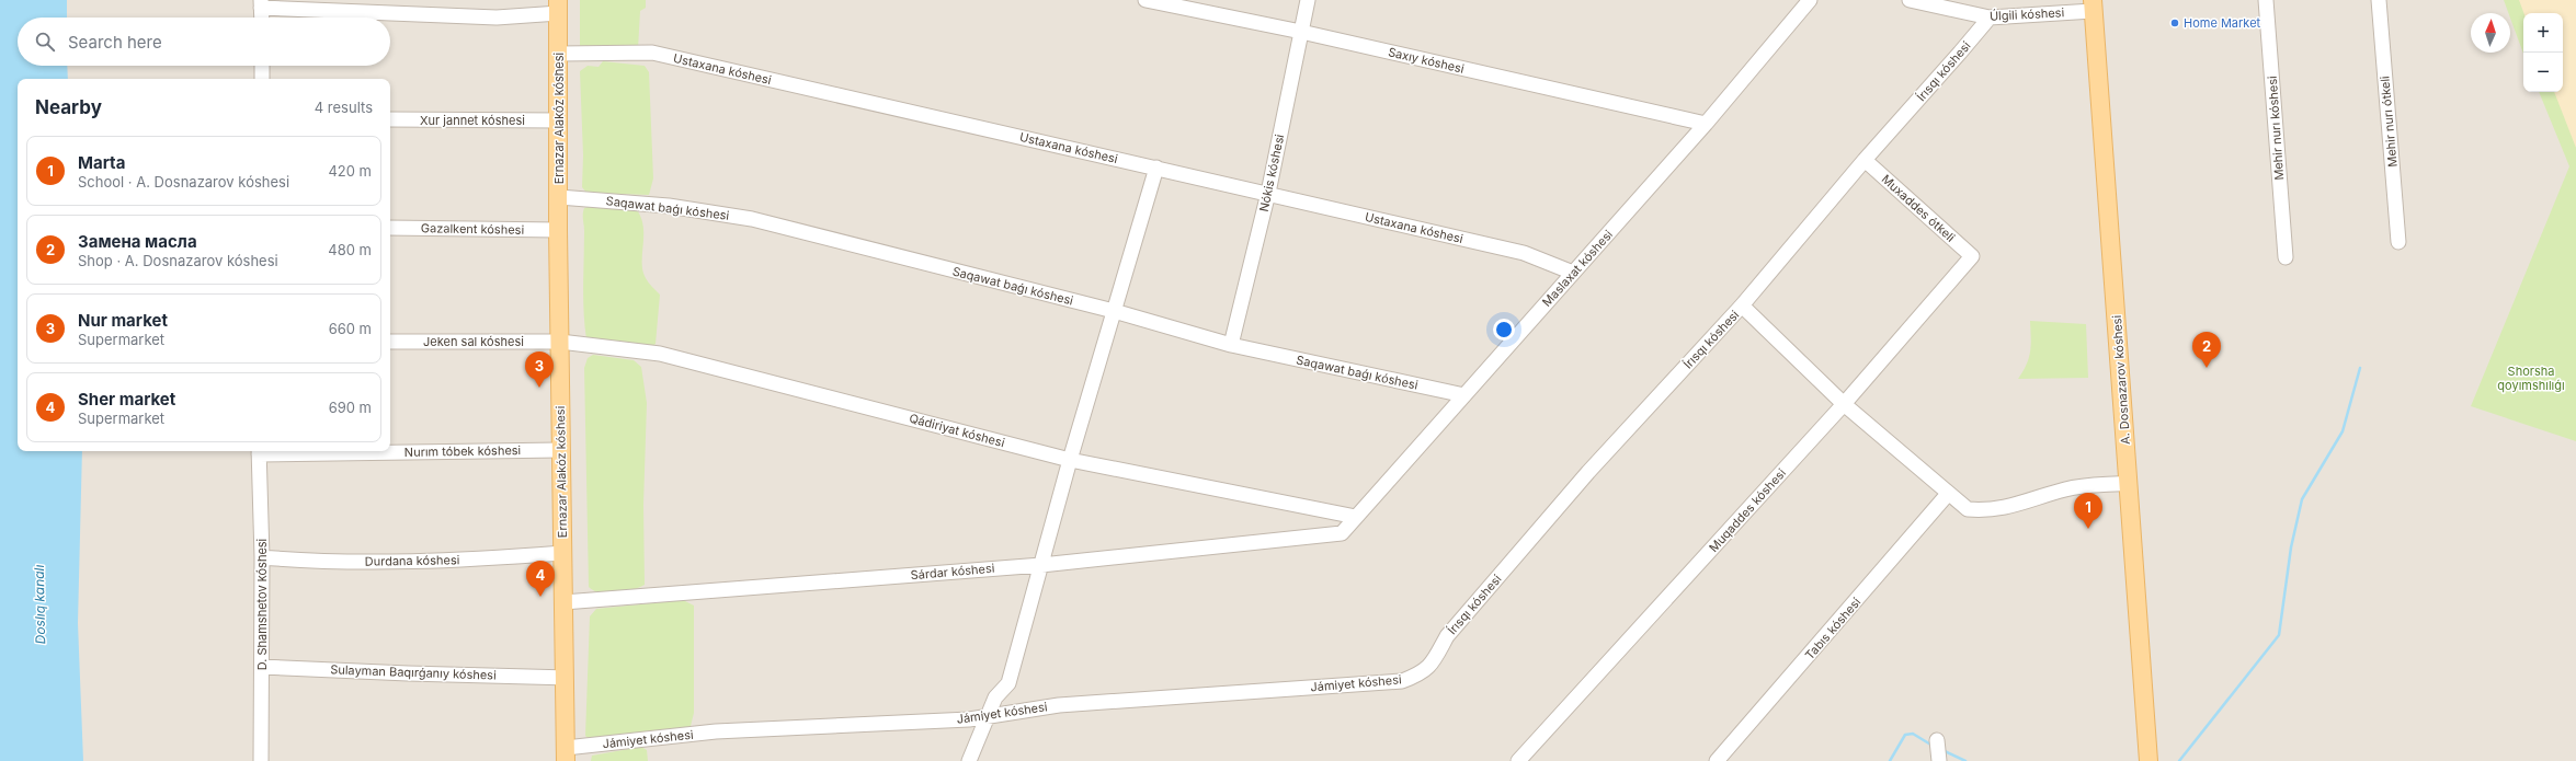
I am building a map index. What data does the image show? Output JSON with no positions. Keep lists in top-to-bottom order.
{
  "streets": {
    "main road": ["Ernazar Alakóz kóshesi", "A. Dosnazarov kóshesi"],
    "street": [
      "Úlgili kóshesi",
      "Saxıy kóshesi",
      "Ustaxana kóshesi",
      "Írısqı kóshesi",
      "Xur jannet kóshesi",
      "Mehir nurı ótkeli",
      "Mehir nurı kóshesi",
      "Nókis kóshesi",
      "Saqawat baǵı kóshesi",
      "Muxaddes ótkeli",
      "Gazalkent kóshesi",
      "Maslaxat kóshesi",
      "Jeken sal kóshesi",
      "Qádiriyat kóshesi",
      "Nurım tóbek kóshesi",
      "Muqaddes kóshesi",
      "Durdana kóshesi",
      "Sárdar kóshesi",
      "D. Shamshetov kóshesi",
      "Tabıs kóshesi",
      "Sulayman Baqırǵanıy kóshesi",
      "Jámiyet kóshesi"
    ]
  },
  "crossings": [
    ["Úlgili kóshesi", "Írısqı kóshesi"],
    ["Úlgili kóshesi", "A. Dosnazarov kóshesi"],
    ["Saxıy kóshesi", "Nókis kóshesi"],
    ["Saxıy kóshesi", "Maslaxat kóshesi"],
    ["Ustaxana kóshesi", "Ernazar Alakóz kóshesi"],
    ["Ustaxana kóshesi", "Nókis kóshesi"],
    ["Ustaxana kóshesi", "Maslaxat kóshesi"],
    ["Írısqı kóshesi", "Muxaddes ótkeli"],
    ["Írısqı kóshesi", "Jámiyet kóshesi"],
    ["Ernazar Alakóz kóshesi", "Xur jannet kóshesi"],
    ["Ernazar Alakóz kóshesi", "Saqawat baǵı kóshesi"],
    ["Ernazar Alakóz kóshesi", "Gazalkent kóshesi"],
    ["Ernazar Alakóz kóshesi", "Jeken sal kóshesi"],
    ["Ernazar Alakóz kóshesi", "Qádiriyat kóshesi"],
    ["Ernazar Alakóz kóshesi", "Nurım tóbek kóshesi"],
    ["Ernazar Alakóz kóshesi", "Durdana kóshesi"],
    ["Ernazar Alakóz kóshesi", "Sárdar kóshesi"],
    ["Ernazar Alakóz kóshesi", "Sulayman Baqırǵanıy kóshesi"],
    ["Ernazar Alakóz kóshesi", "Jámiyet kóshesi"],
    ["Nókis kóshesi", "Saqawat baǵı kóshesi"],
    ["Saqawat baǵı kóshesi", "Maslaxat kóshesi"],
    ["Muxaddes ótkeli", "Muqaddes kóshesi"],
    ["Maslaxat kóshesi", "Qádiriyat kóshesi"],
    ["Maslaxat kóshesi", "Sárdar kóshesi"],
    ["Jeken sal kóshesi", "Qádiriyat kóshesi"],
    ["Durdana kóshesi", "D. Shamshetov kóshesi"],
    ["D. Shamshetov kóshesi", "Sulayman Baqırǵanıy kóshesi"]
  ],
  "water": ["Doslıq kanalı"],
  "parks": ["Shorsha qoyımshılıǵı"],
  "places": ["Home Market"],
  "north": "top",
  "page": {
    "map_buttons": ["+", "−"],
    "search": "Search here",
    "heading": ["Nearby", "4 results"],
    "list": [
      {
        "mark": "1",
        "name": "Marta",
        "note": "School · A. Dosnazarov kóshesi",
        "value": "420 m"
      },
      {
        "mark": "2",
        "name": "Замена масла",
        "note": "Shop · A. Dosnazarov kóshesi",
        "value": "480 m"
      },
      {
        "mark": "3",
        "name": "Nur market",
        "note": "Supermarket",
        "value": "660 m"
      },
      {
        "mark": "4",
        "name": "Sher market",
        "note": "Supermarket",
        "value": "690 m"
      }
    ],
    "pins": [
      "2",
      "3",
      "1",
      "4"
    ]
  }
}
